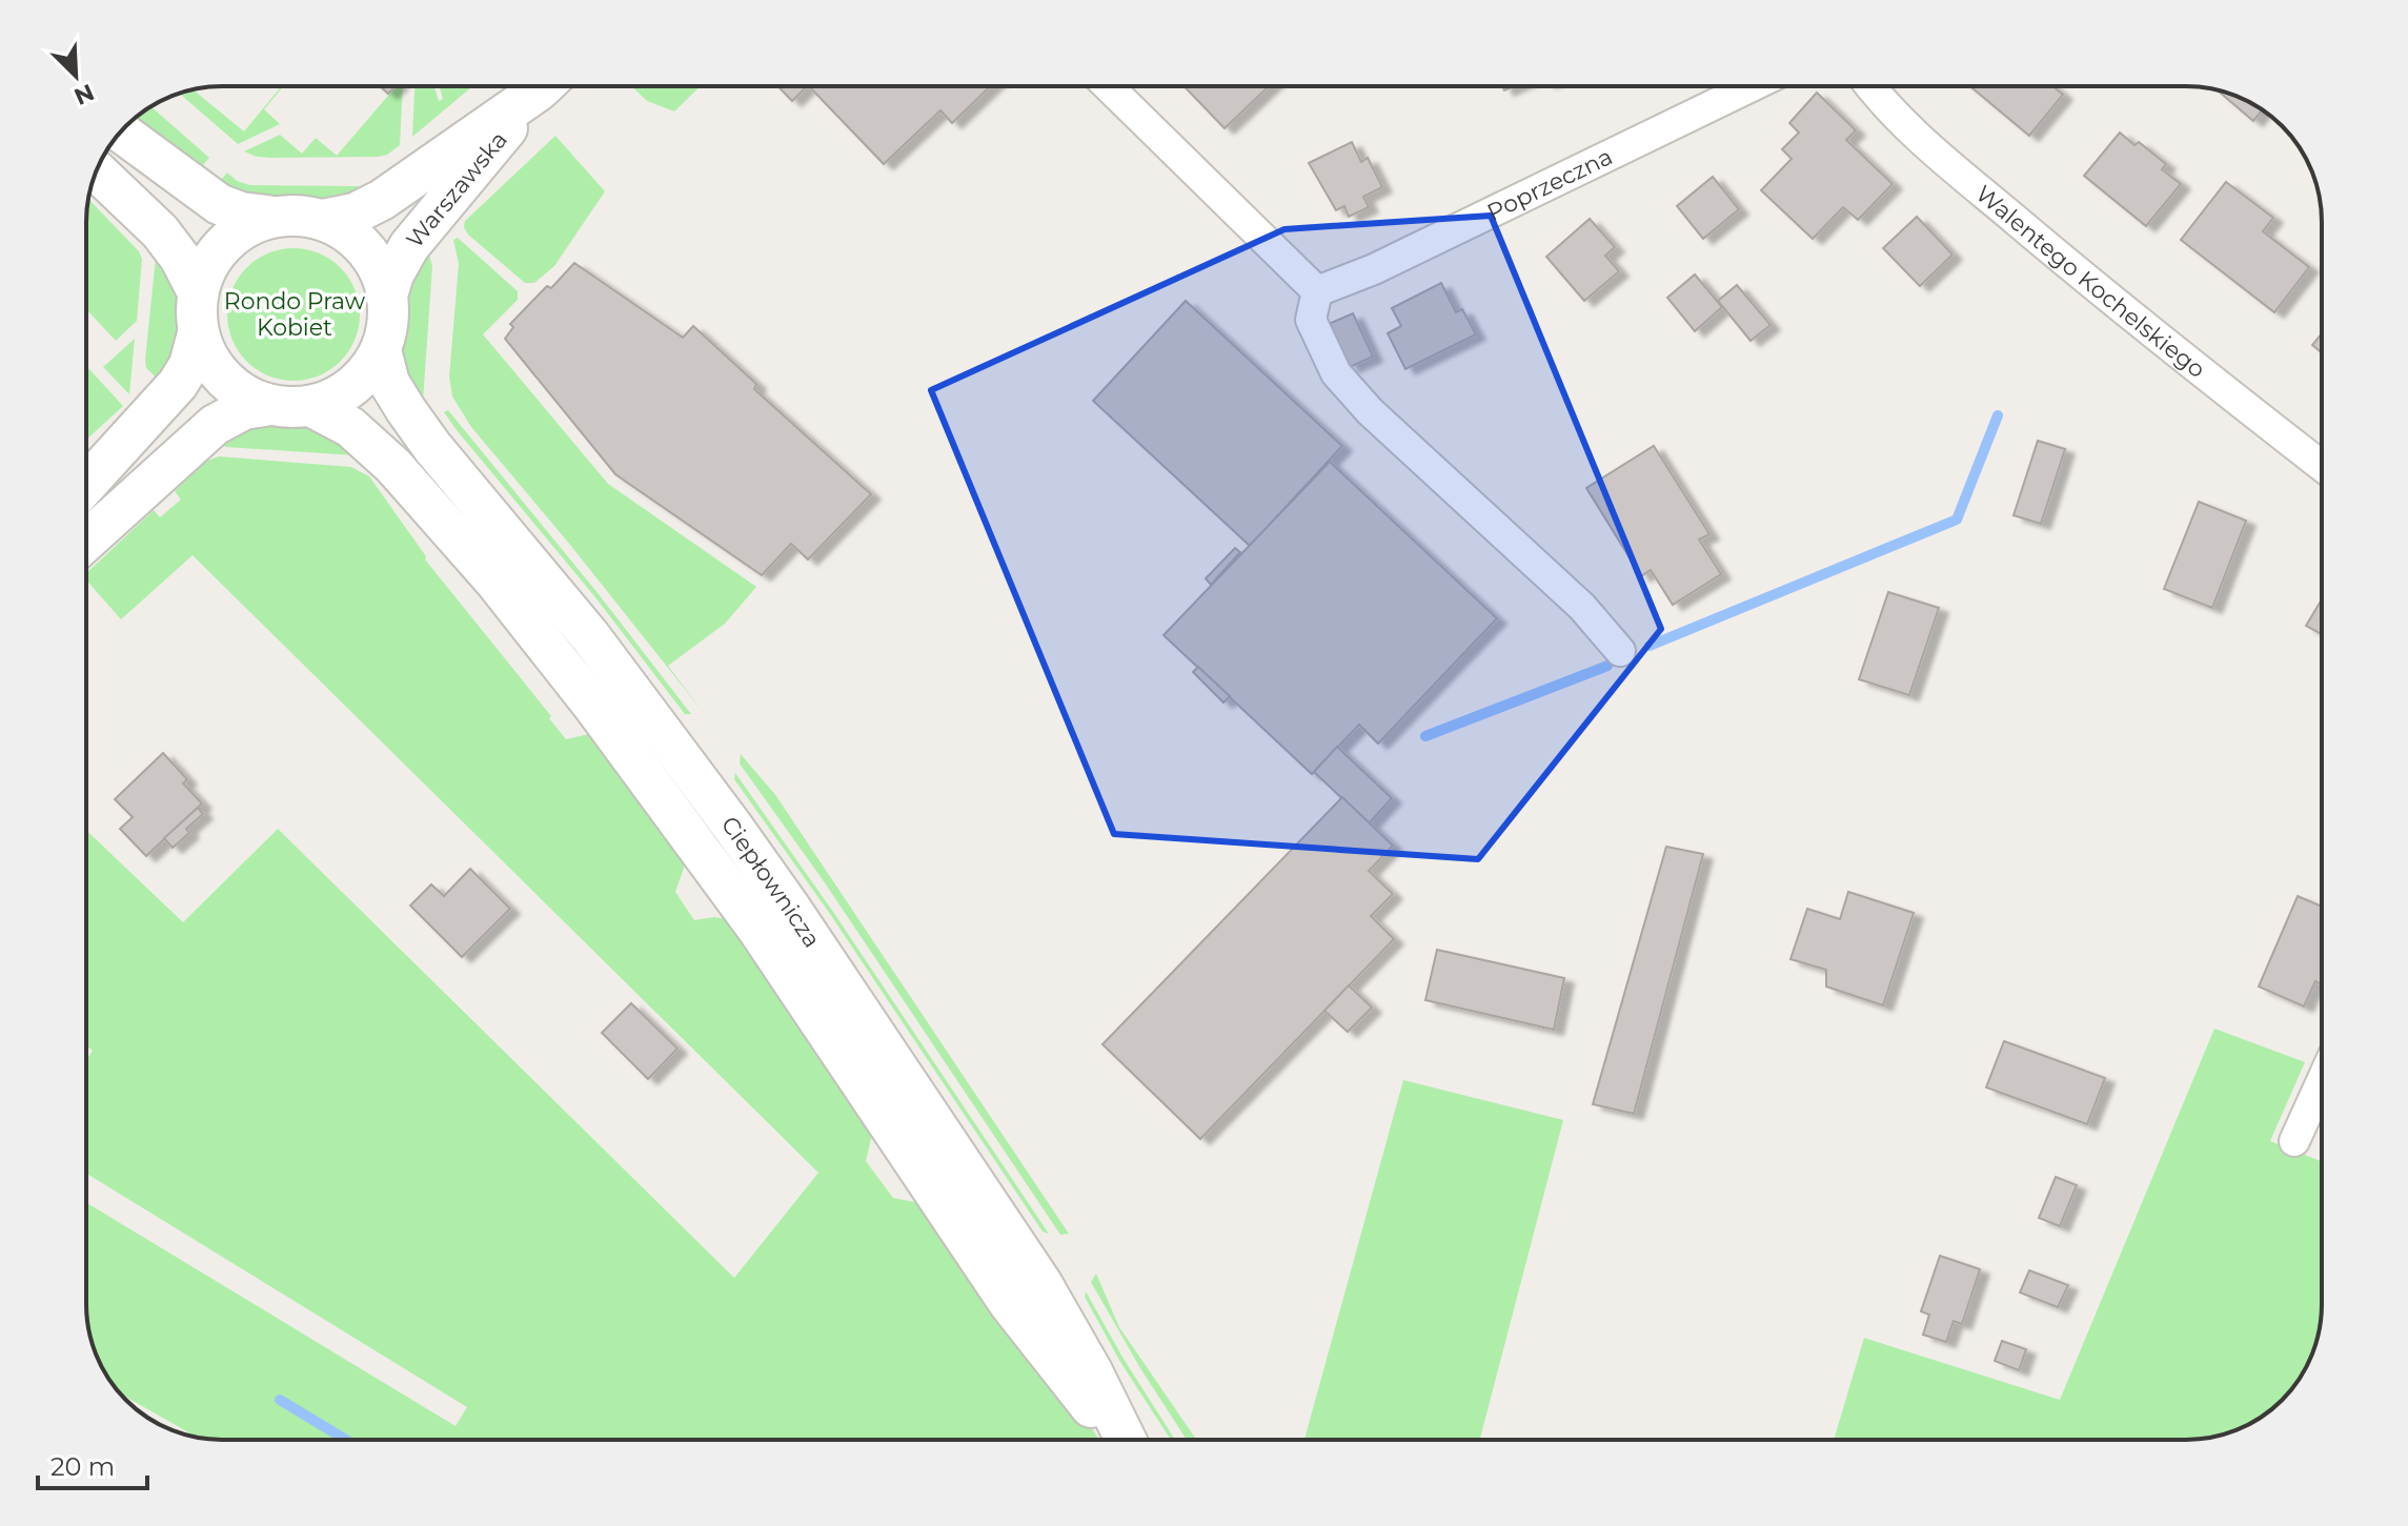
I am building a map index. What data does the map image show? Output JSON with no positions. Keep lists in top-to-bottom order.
{
  "streets": {
    "main road": ["Warszawska", "Ciepłownicza"],
    "street": ["Poprzeczna", "Walentego Kochelskiego"]
  },
  "crossings": [
    ["Warszawska", "Ciepłownicza"]
  ],
  "parks": ["Rondo Praw Kobiet"],
  "scale_bar": "20 m",
  "north": "bottom right"
}
